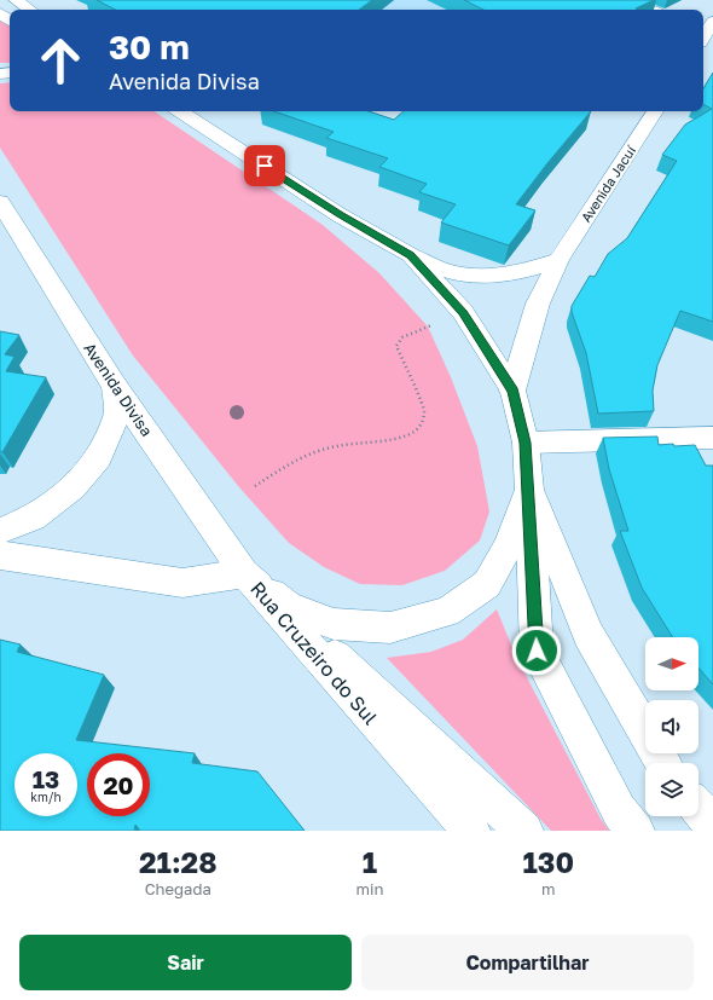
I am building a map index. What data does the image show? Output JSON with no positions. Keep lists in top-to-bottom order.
{
  "streets": {
    "main road": ["Avenida Jacuí", "Avenida Divisa", "Rua Cruzeiro do Sul"]
  },
  "crossings": [
    ["Avenida Divisa", "Rua Cruzeiro do Sul"]
  ],
  "north": "right",
  "page": {
    "turn": ["30 m", "Avenida Divisa"],
    "speed": "13 km/h",
    "limit": "20",
    "eta": [
      "21:28",
      "Chegada",
      "1",
      "min",
      "130",
      "m"
    ],
    "buttons": ["Sair", "Compartilhar"]
  }
}
